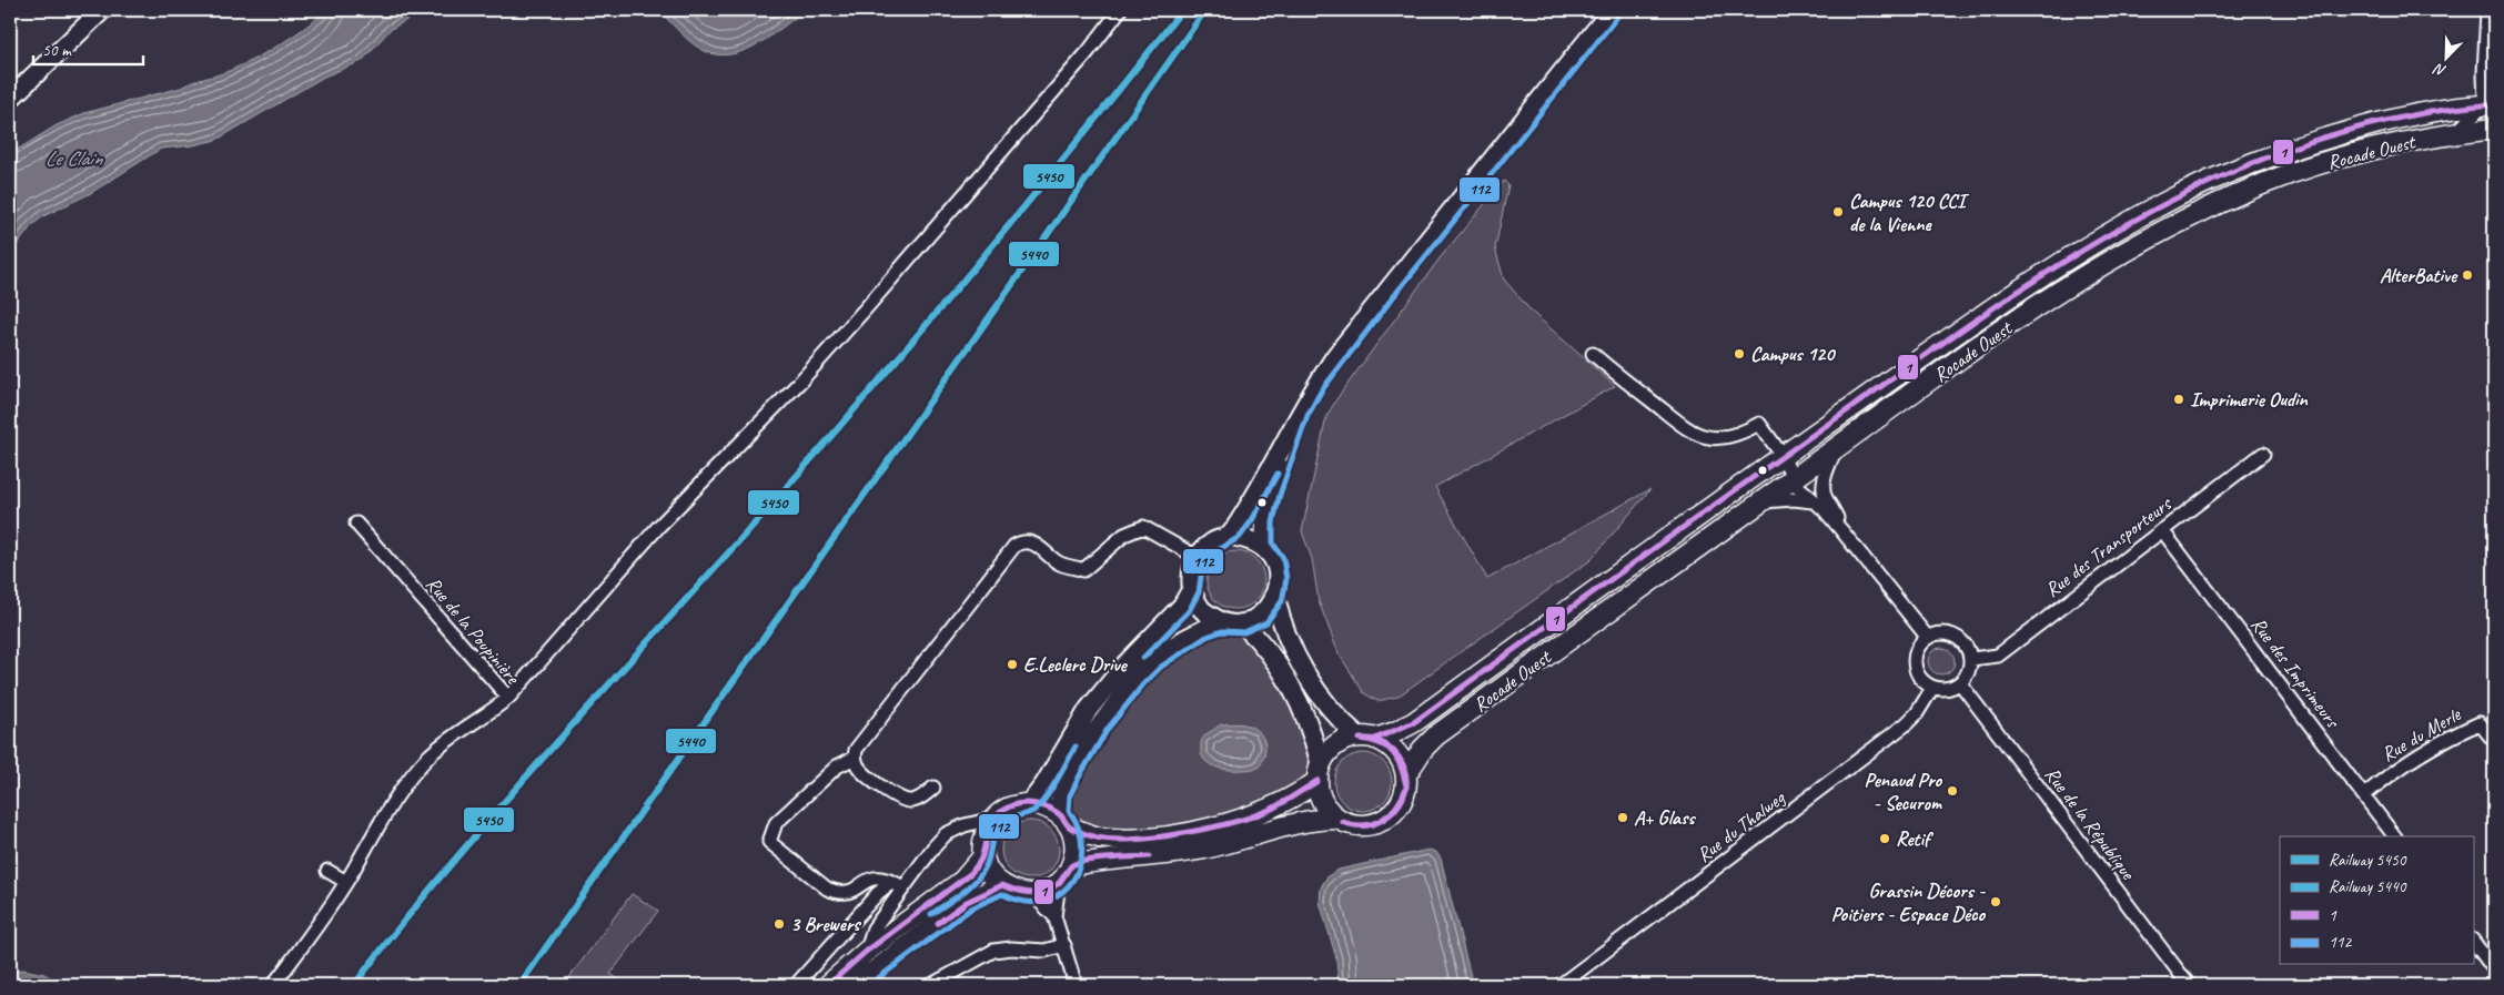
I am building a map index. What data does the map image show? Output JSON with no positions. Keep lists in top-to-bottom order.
{
  "streets": {
    "main road": ["Rocade Ouest"],
    "street": [
      "Rue des Transporteurs",
      "Rue de la Poupinière",
      "Rue des Imprimeurs",
      "Rue du Merle",
      "Rue de la République",
      "Rue du Thalweg"
    ]
  },
  "crossings": [
    ["Rue des Transporteurs", "Rue des Imprimeurs"],
    ["Rue des Transporteurs", "Rue de la République"],
    ["Rue des Transporteurs", "Rue du Thalweg"],
    ["Rue des Imprimeurs", "Rue du Merle"],
    ["Rue de la République", "Rue du Thalweg"]
  ],
  "water": ["Le Clain"],
  "places": [
    "Campus 120 CCI de la Vienne",
    "AlterBative",
    "Campus 120",
    "Imprimerie Oudin",
    "E.Leclerc Drive",
    "Penaud Pro - Securom",
    "A+ Glass",
    "Retif",
    "Grassin Décors - Poitiers - Espace Déco",
    "3 Brewers"
  ],
  "lines": [
    "rail line 5450",
    "rail line 5440",
    "transit line 112",
    "transit line 1"
  ],
  "legend": [
    "Railway 5450",
    "Railway 5440",
    "1",
    "112"
  ],
  "scale_bar": "50 m",
  "north": "bottom left"
}
